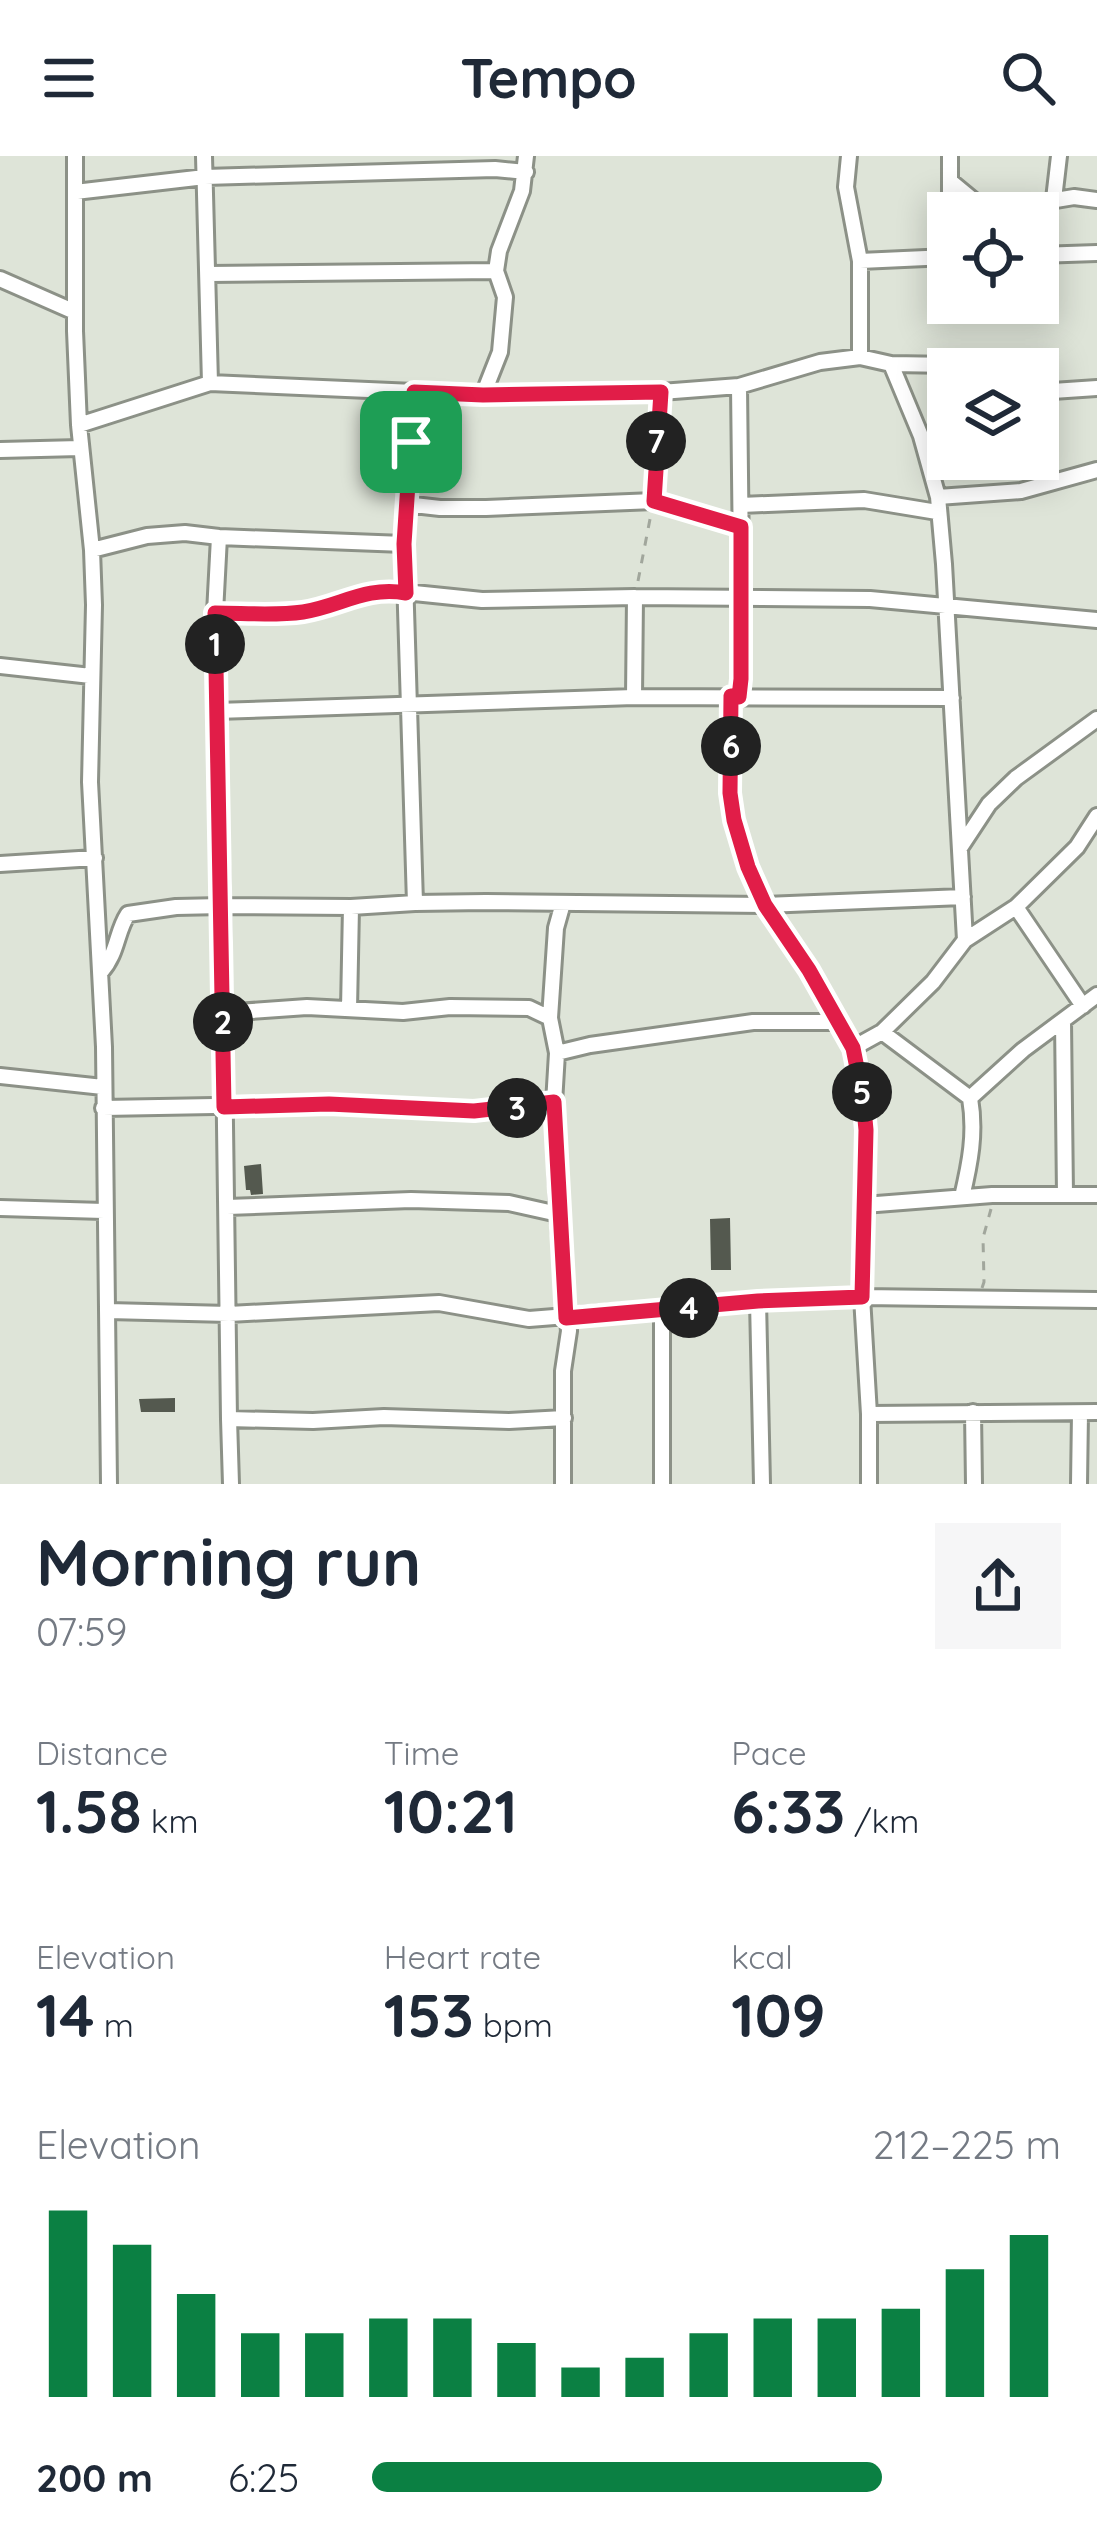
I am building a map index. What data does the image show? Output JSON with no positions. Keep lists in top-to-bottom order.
{
  "page": {
    "header": "Tempo",
    "pins": [
      "7",
      "1",
      "6",
      "2",
      "5",
      "3",
      "4"
    ],
    "heading": ["Morning run", "07:59"],
    "stats": [
      ["Distance", "1.58 km"],
      ["Time", "10:21"],
      ["Pace", "6:33 /km"],
      ["Elevation", "14 m"],
      ["Heart rate", "153 bpm"],
      ["kcal", "109"]
    ],
    "chart": ["Elevation", "212–225 m"],
    "list": [
      {
        "name": "200 m",
        "note": "6:25"
      }
    ]
  }
}
